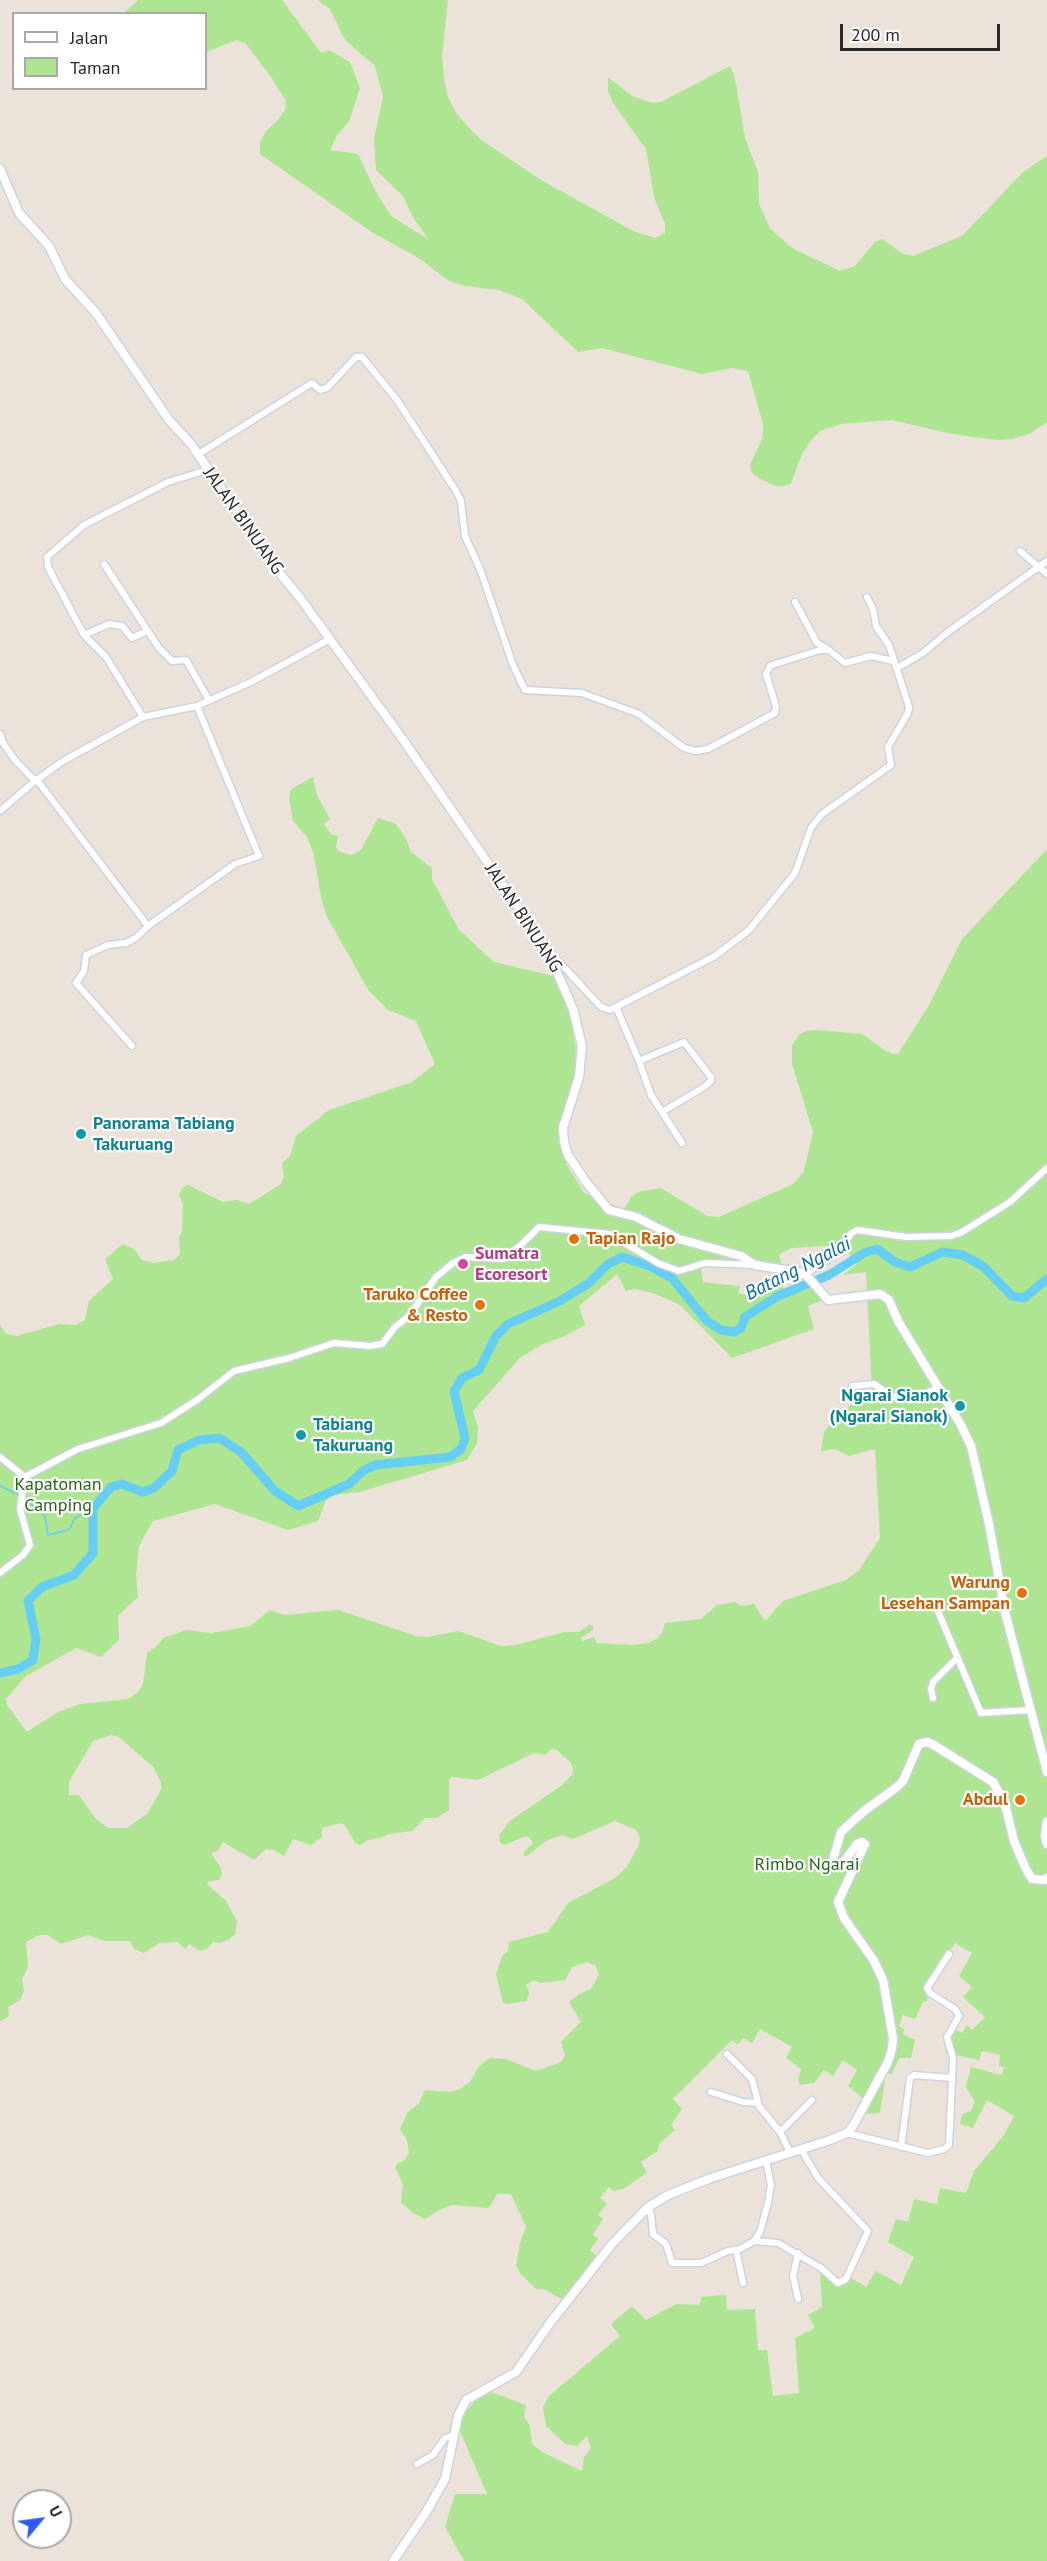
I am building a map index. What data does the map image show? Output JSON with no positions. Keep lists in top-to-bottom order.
{
  "streets": {
    "main road": ["JALAN BINUANG"]
  },
  "water": ["Batang Ngalai"],
  "parks": ["Kapatoman Camping", "Rimbo Ngarai"],
  "places": [
    "Panorama Tabiang Takuruang",
    "Tapian Rajo",
    "Sumatra Ecoresort",
    "Taruko Coffee & Resto",
    "Ngarai Sianok (Ngarai Sianok)",
    "Tabiang Takuruang",
    "Warung Lesehan Sampan",
    "Abdul"
  ],
  "legend": ["Jalan", "Taman"],
  "scale_bar": "200 m",
  "north": "top right"
}
